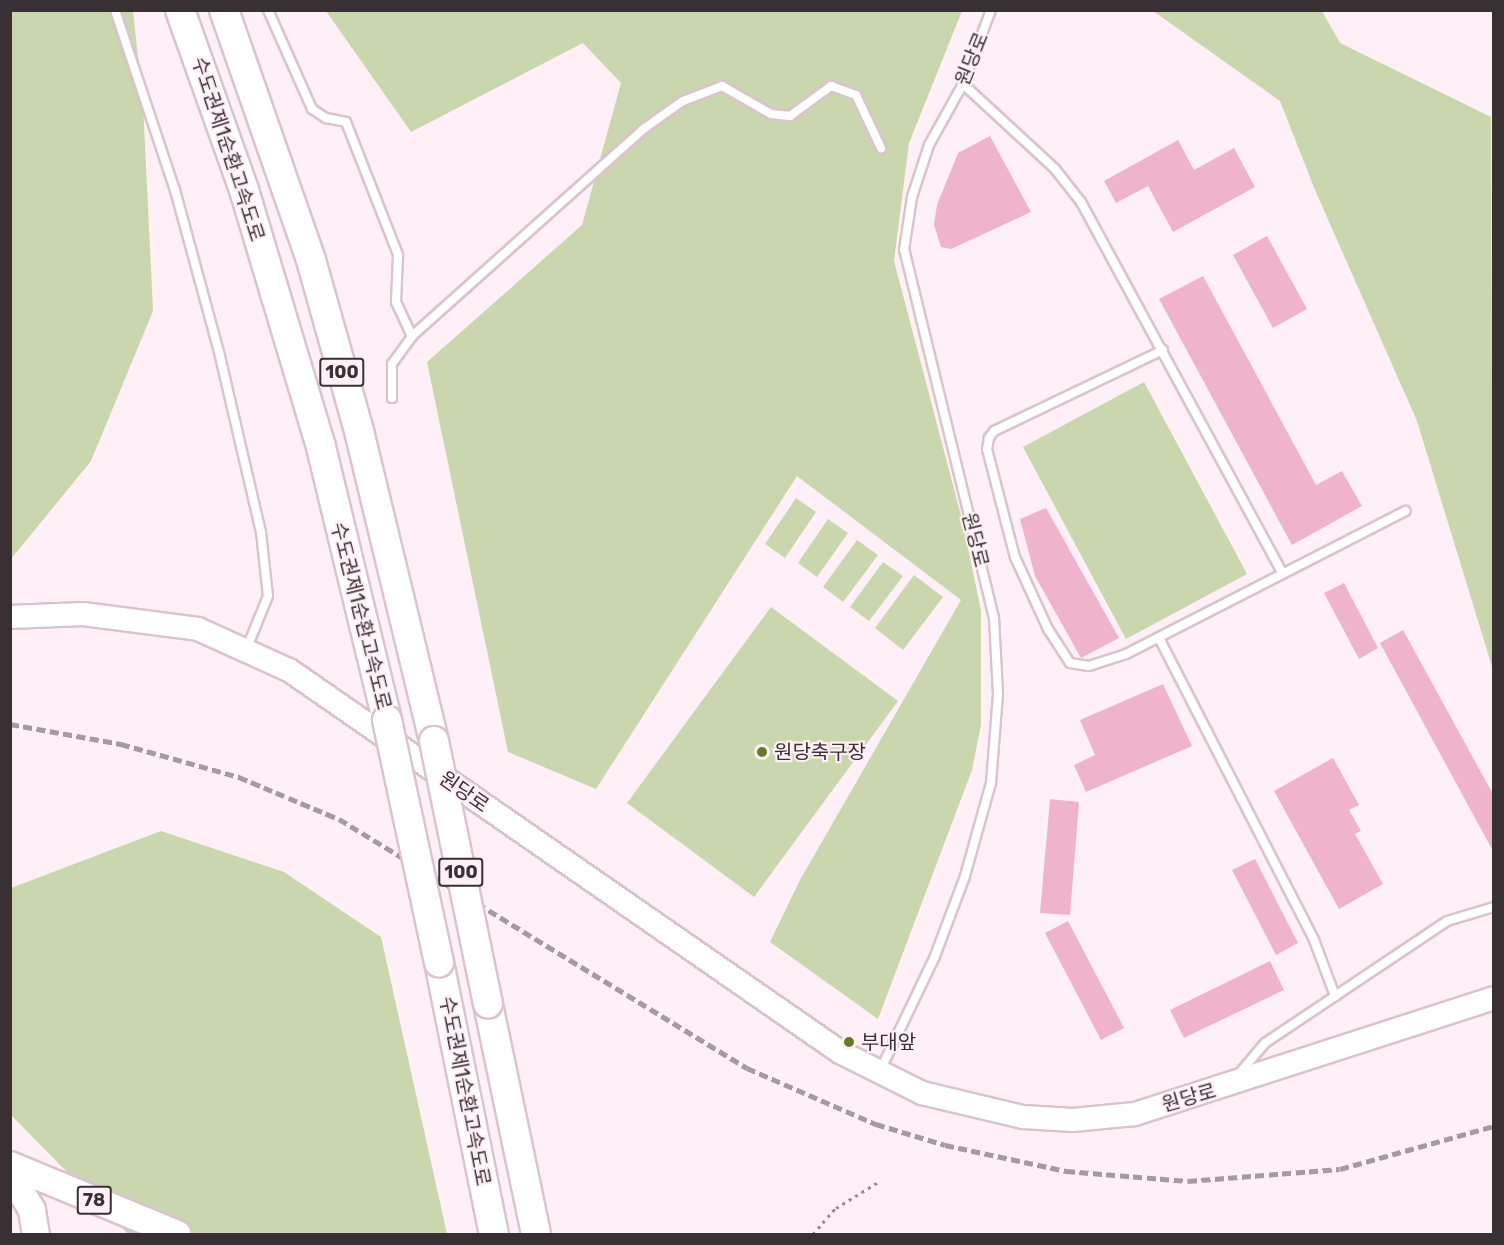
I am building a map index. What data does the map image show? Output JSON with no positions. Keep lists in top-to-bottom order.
{
  "streets": {
    "highway": ["수도권제1순환고속도로", "100"],
    "main road": ["원당로", "78"]
  },
  "places": ["원당축구장", "부대앞"]
}
